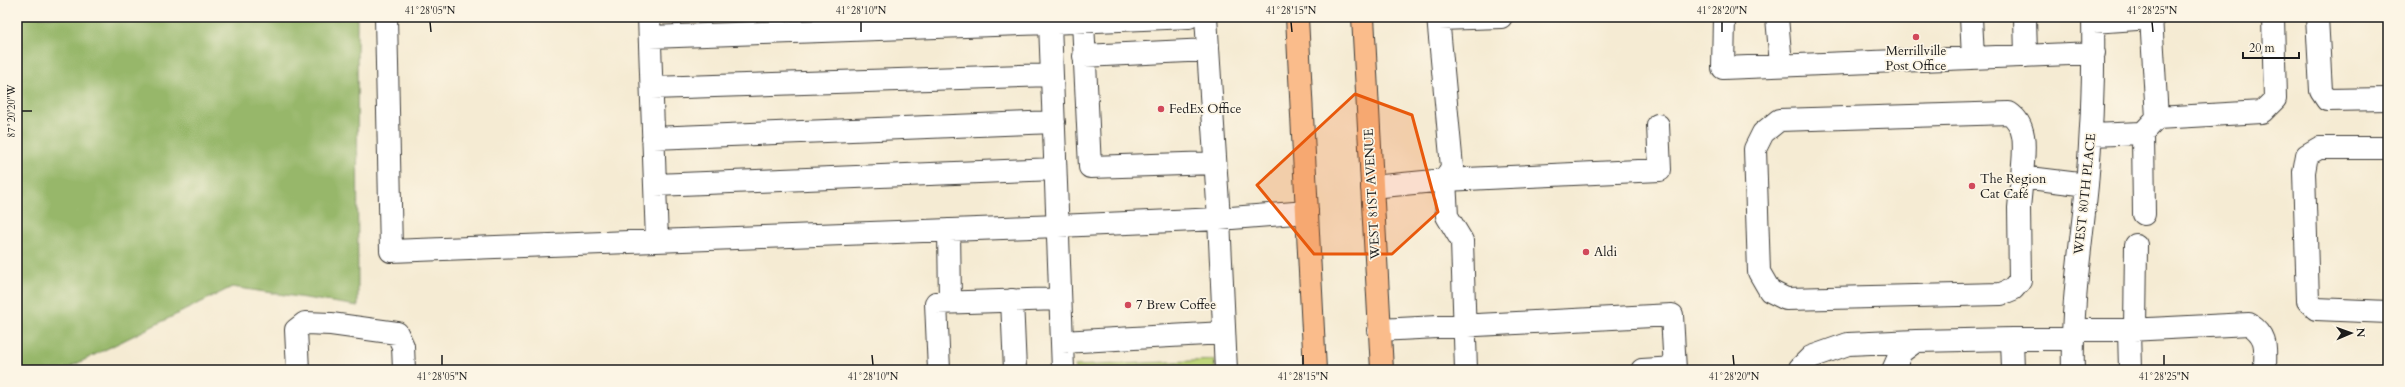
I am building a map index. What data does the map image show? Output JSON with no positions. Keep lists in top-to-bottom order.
{
  "streets": {
    "main road": ["WEST 81ST AVENUE"],
    "street": ["WEST 80TH PLACE"]
  },
  "places": [
    "Merrillville Post Office",
    "FedEx Office",
    "The Region Cat Café",
    "Aldi",
    "7 Brew Coffee"
  ],
  "scale_bar": "20 m",
  "north": "right",
  "coordinates": [
    "41°28'05\"N",
    "41°28'10\"N",
    "41°28'15\"N",
    "41°28'20\"N",
    "41°28'25\"N",
    "87°20'20\"W"
  ]
}
